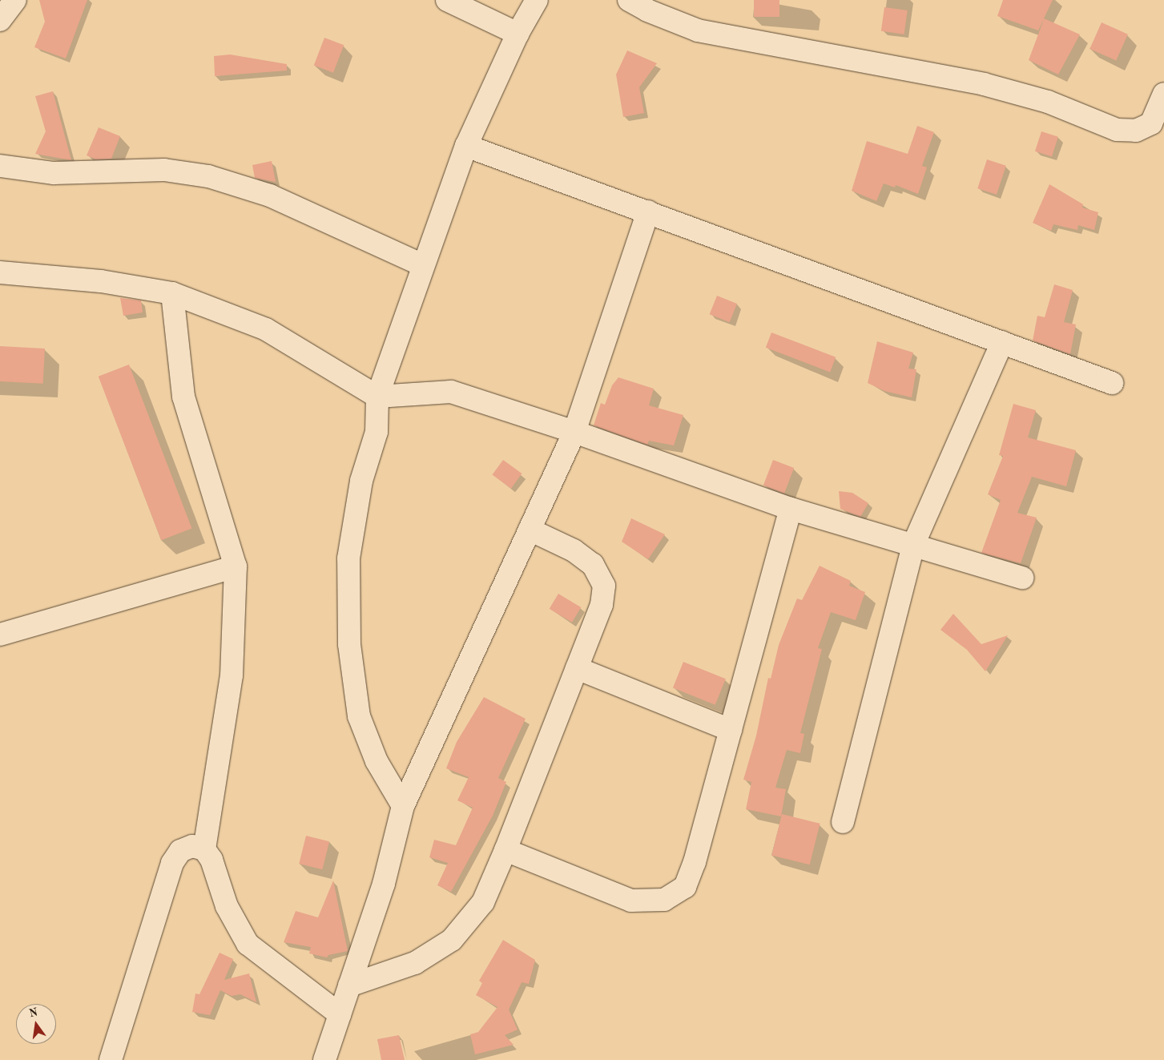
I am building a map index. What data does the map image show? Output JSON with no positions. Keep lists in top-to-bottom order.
{
  "north": "top"
}
